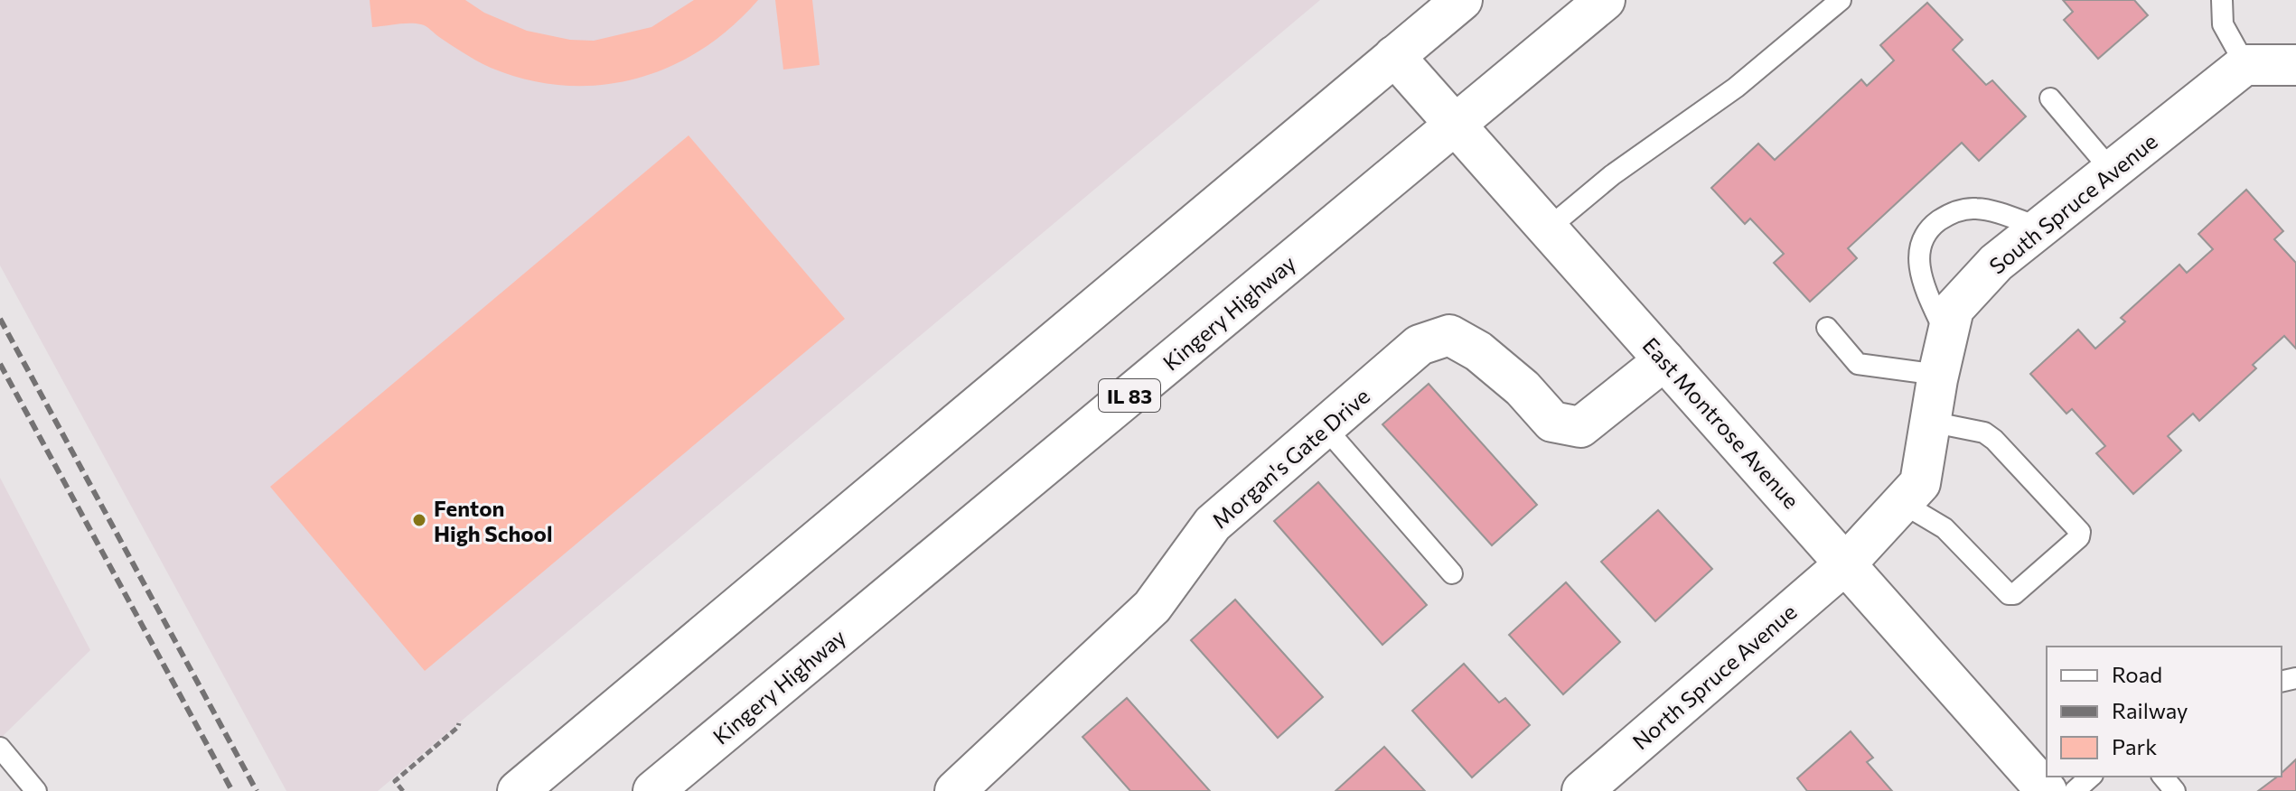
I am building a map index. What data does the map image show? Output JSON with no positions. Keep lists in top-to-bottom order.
{
  "streets": {
    "main road": [
      "South Spruce Avenue",
      "Kingery Highway",
      "IL 83",
      "East Montrose Avenue",
      "Morgan's Gate Drive",
      "North Spruce Avenue"
    ]
  },
  "crossings": [
    ["South Spruce Avenue", "East Montrose Avenue"],
    ["South Spruce Avenue", "North Spruce Avenue"],
    ["Kingery Highway", "East Montrose Avenue"],
    ["East Montrose Avenue", "Morgan's Gate Drive"],
    ["East Montrose Avenue", "North Spruce Avenue"]
  ],
  "places": ["Fenton High School"],
  "legend": ["Road", "Railway", "Park"]
}
